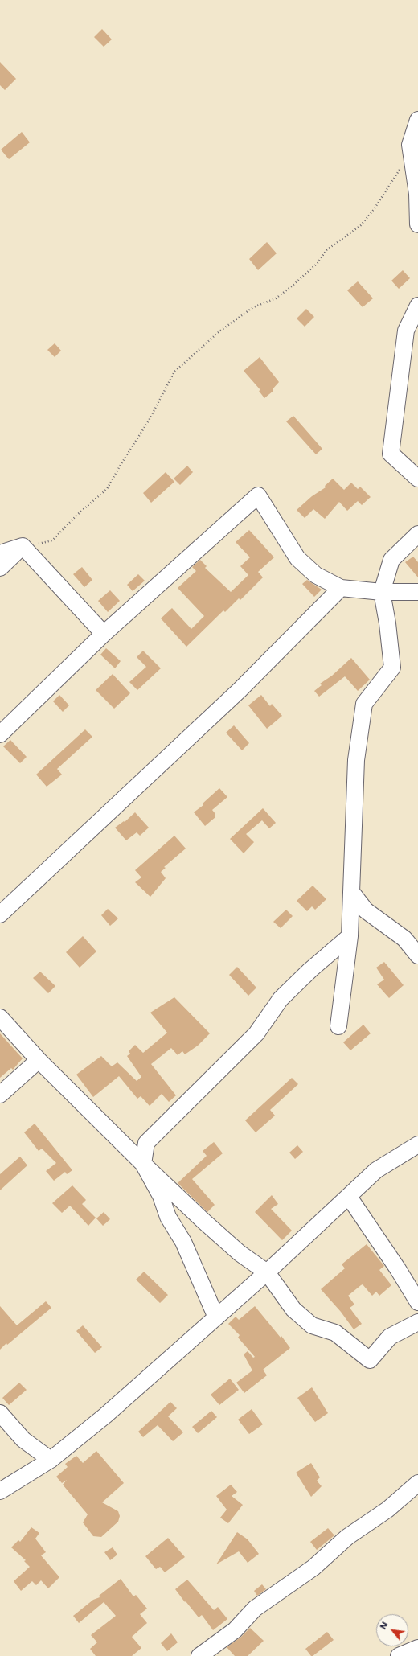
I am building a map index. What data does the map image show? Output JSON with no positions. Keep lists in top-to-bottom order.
{
  "north": "top left"
}
